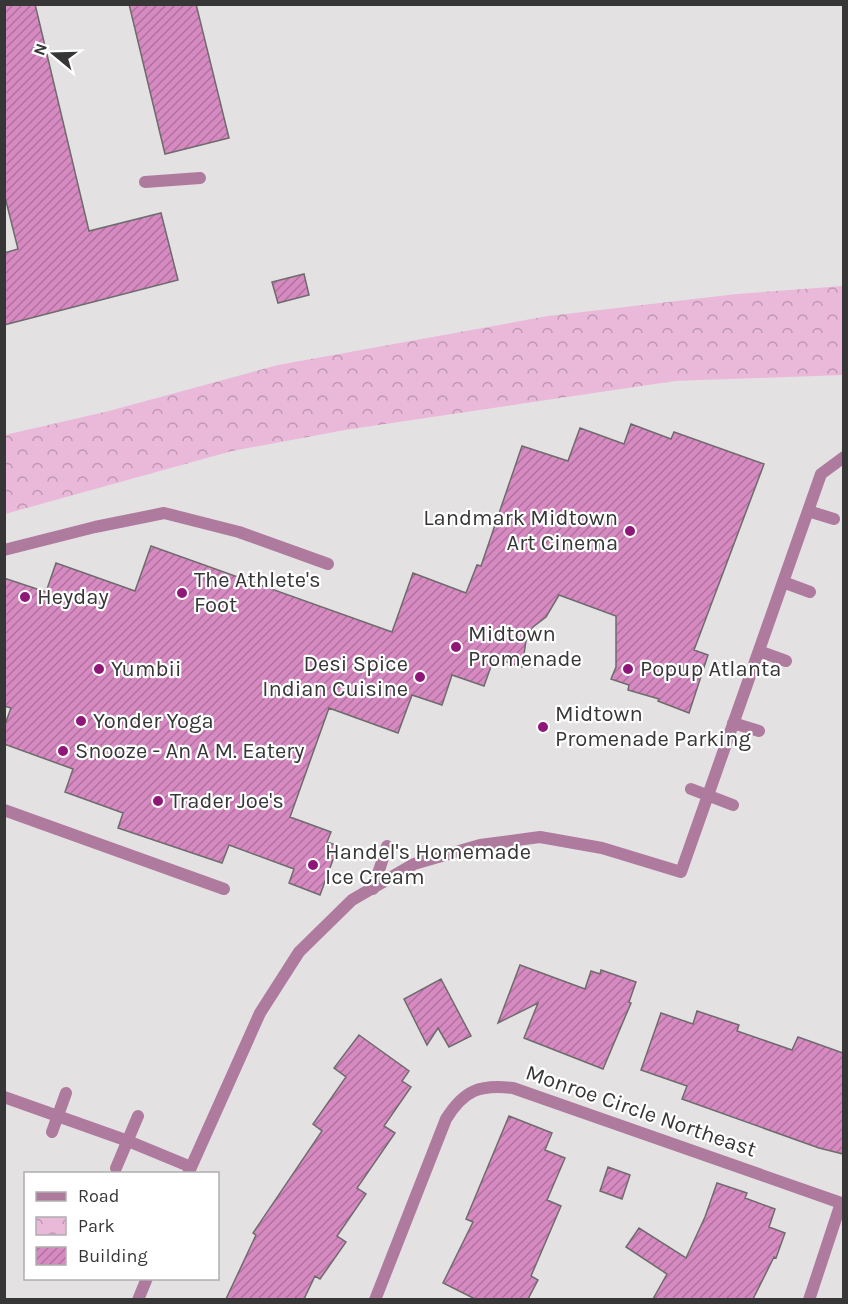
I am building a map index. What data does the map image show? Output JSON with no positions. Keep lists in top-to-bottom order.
{
  "streets": {
    "street": ["Monroe Circle Northeast"]
  },
  "places": [
    "Landmark Midtown Art Cinema",
    "The Athlete's Foot",
    "Heyday",
    "Midtown Promenade",
    "Yumbii",
    "Popup Atlanta",
    "Desi Spice Indian Cuisine",
    "Yonder Yoga",
    "Midtown Promenade Parking",
    "Snooze - An A M. Eatery",
    "Trader Joe's",
    "Handel's Homemade Ice Cream"
  ],
  "legend": ["Road", "Park", "Building"],
  "north": "left"
}
